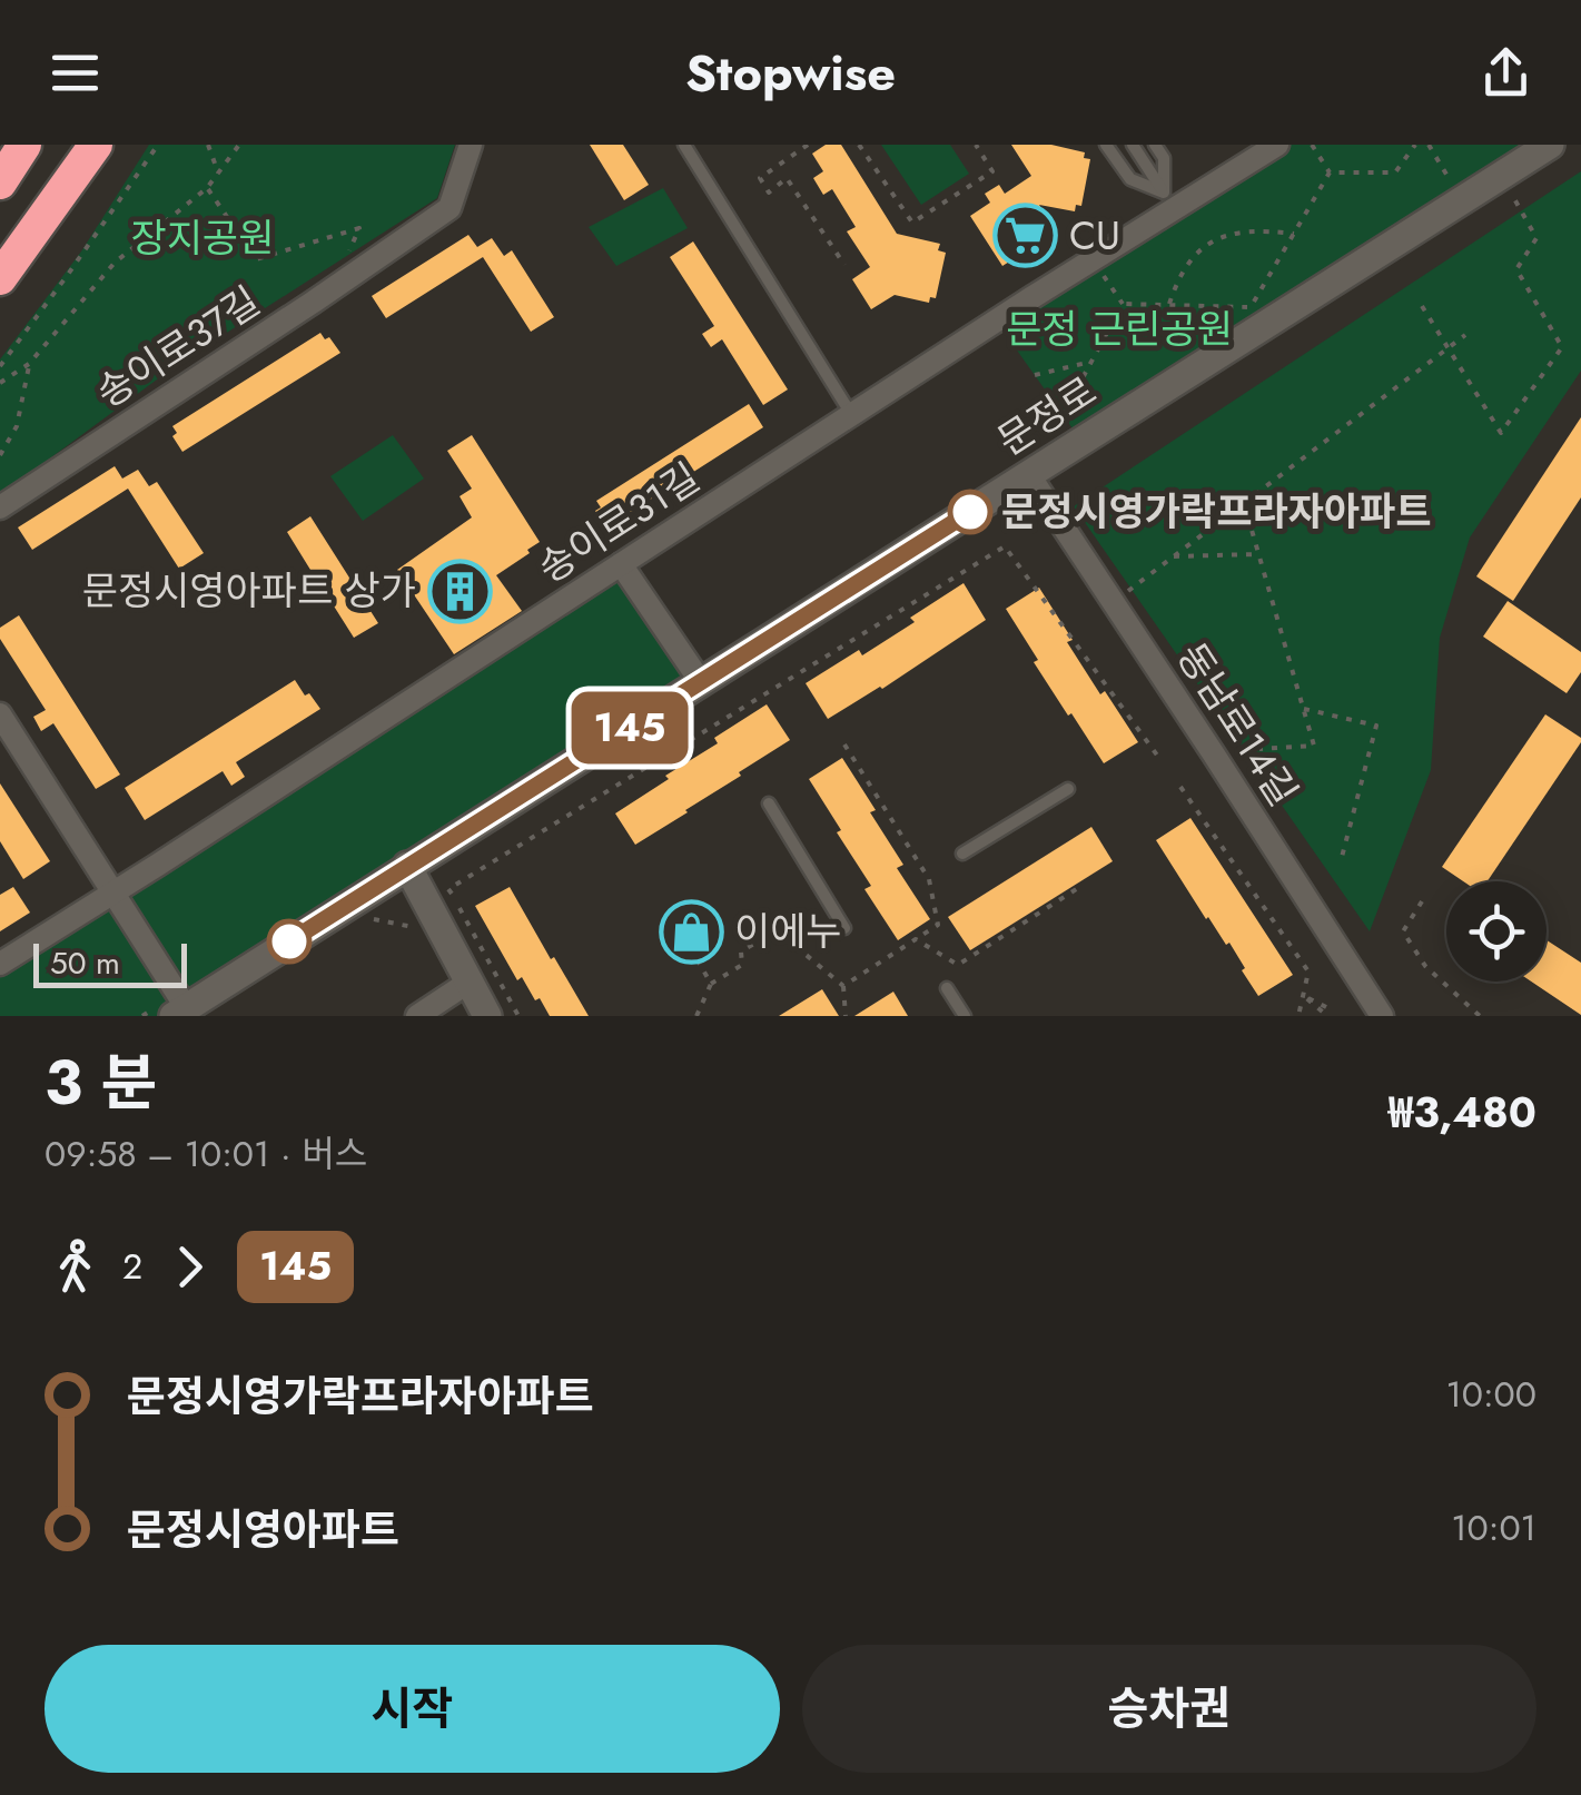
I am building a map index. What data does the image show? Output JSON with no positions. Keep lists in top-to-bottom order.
{
  "streets": {
    "street": [
      "송이로37길",
      "문정로",
      "송이로31길",
      "동남로14길"
    ]
  },
  "crossings": [
    ["문정로", "송이로31길"],
    ["문정로", "동남로14길"]
  ],
  "parks": ["장지공원", "문정 근린공원"],
  "places": {
    "supermarket": ["CU"],
    "other": ["문정시영가락프라자아파트"],
    "building": ["문정시영아파트 상가"],
    "shop": ["이에누"]
  },
  "lines": ["bus line 145"],
  "scale_bar": "50 m",
  "page": {
    "header": "Stopwise",
    "on_map": "145",
    "scale": "50 m",
    "heading": ["3 분", "09:58 – 10:01 · 버스", "₩3,480"],
    "legs": ["2", "145"],
    "list": [
      {
        "name": "문정시영가락프라자아파트",
        "value": "10:00"
      },
      {
        "name": "문정시영아파트",
        "value": "10:01"
      }
    ],
    "buttons": ["시작", "승차권"]
  }
}
